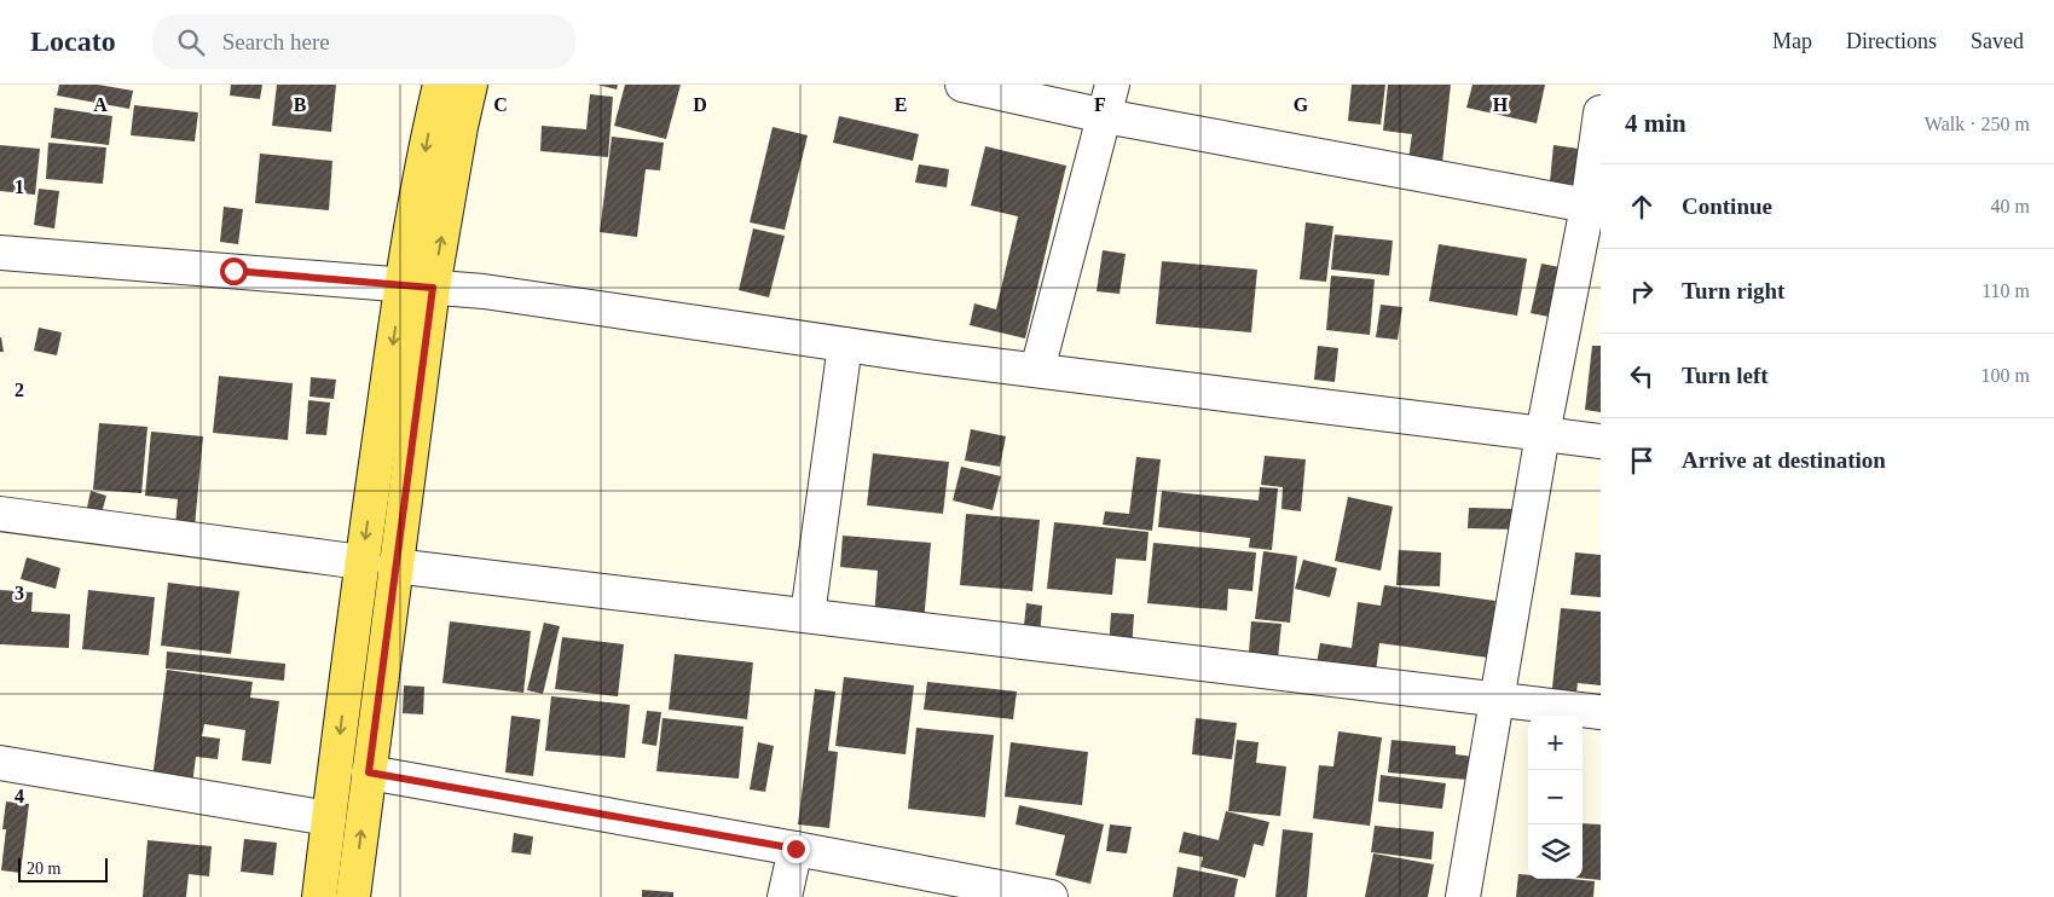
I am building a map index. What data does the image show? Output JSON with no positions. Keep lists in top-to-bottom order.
{
  "scale_bar": "20 m",
  "page": {
    "header": "Locato",
    "search": "Search here",
    "nav": ["Map", "Directions", "Saved"],
    "heading": ["4 min", "Walk · 250 m"],
    "list": [
      ["Continue", "40 m"],
      ["Turn right", "110 m"],
      ["Turn left", "100 m"],
      "Arrive at destination"
    ],
    "map_buttons": ["+", "−"],
    "scale": "20 m"
  },
  "grid": {
    "columns": [
      "A",
      "B",
      "C",
      "D",
      "E",
      "F",
      "G",
      "H"
    ],
    "rows": [
      "1",
      "2",
      "3",
      "4"
    ]
  }
}
